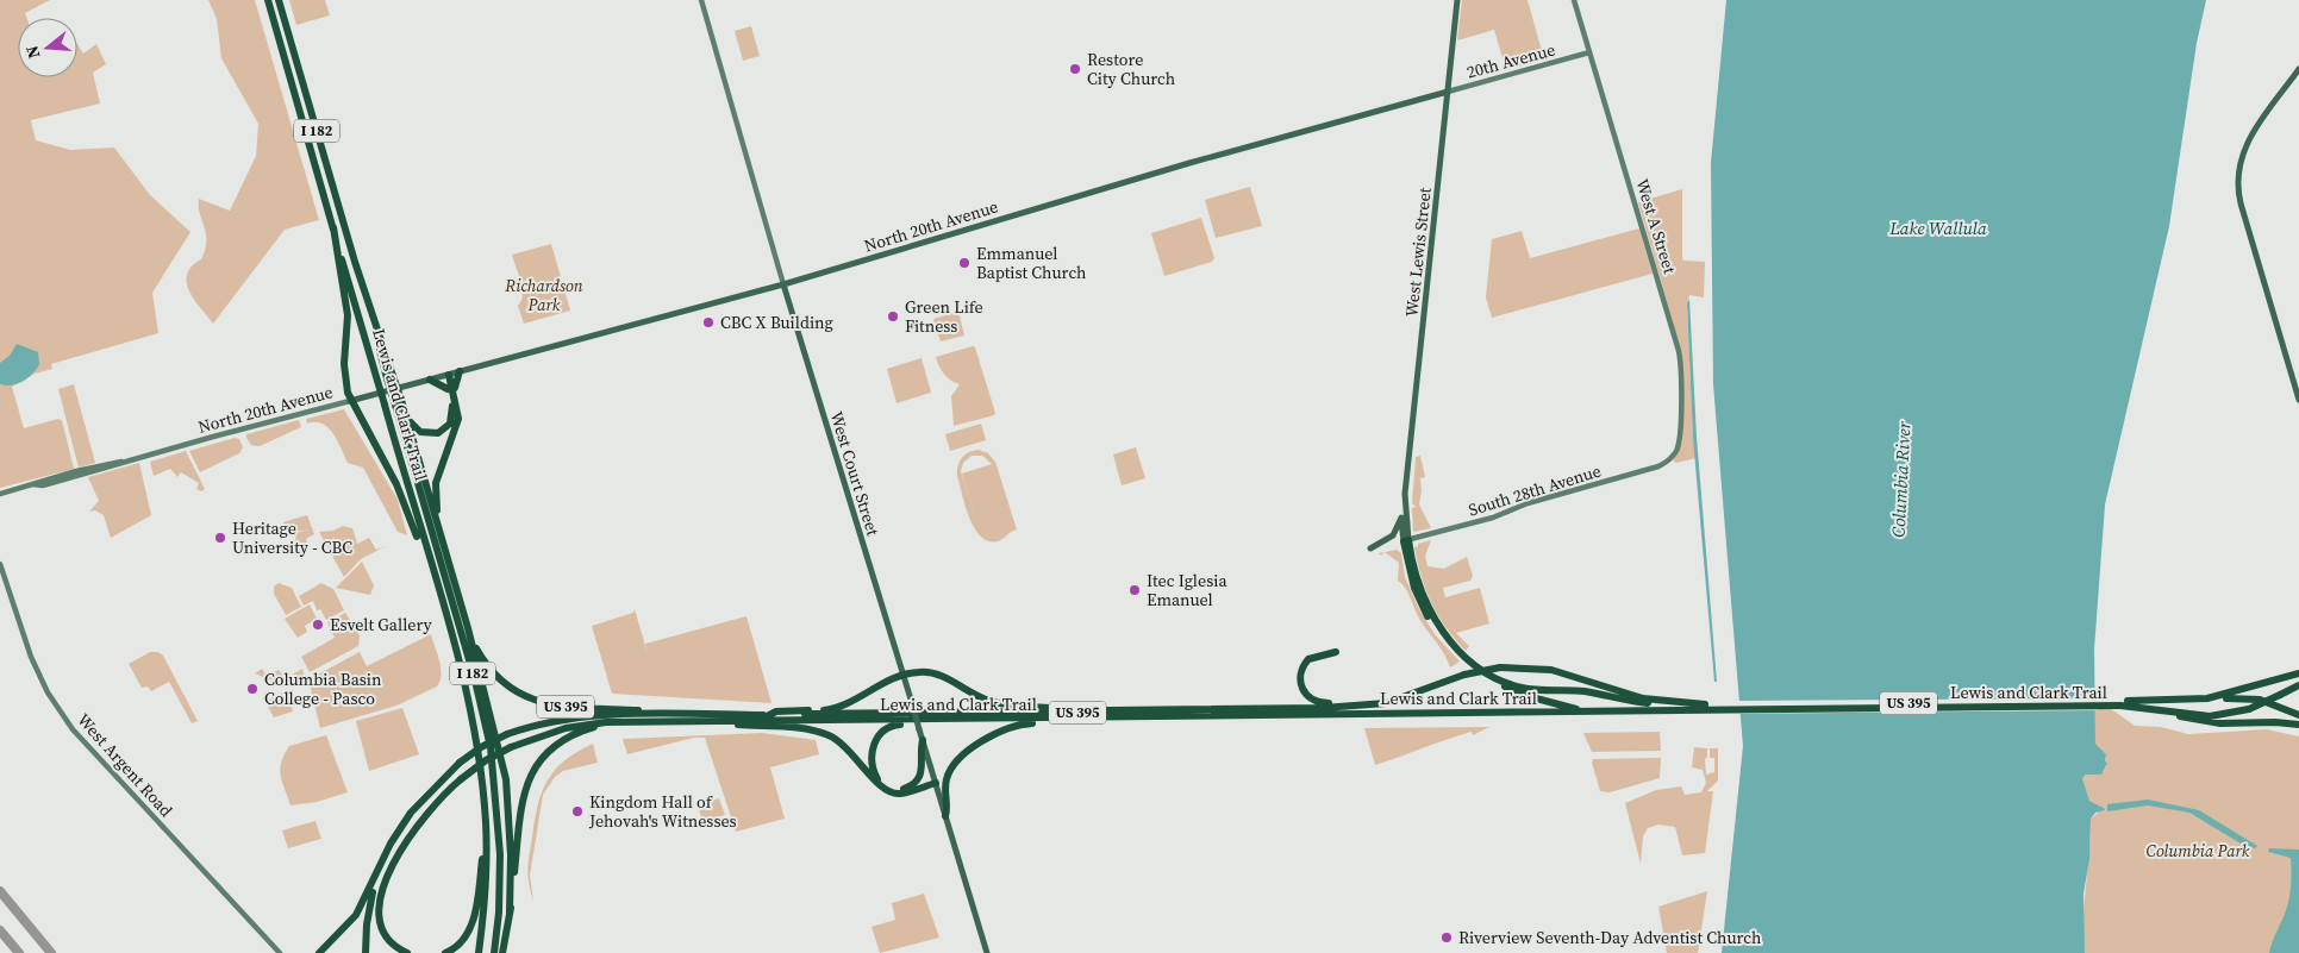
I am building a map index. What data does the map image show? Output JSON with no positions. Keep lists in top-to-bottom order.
{
  "streets": {
    "highway": ["I 182", "Lewis and Clark Trail", "US 395"],
    "main road": [
      "20th Avenue",
      "North 20th Avenue",
      "West A Street",
      "West Lewis Street",
      "West Court Street",
      "South 28th Avenue",
      "West Argent Road"
    ]
  },
  "crossings": [
    ["20th Avenue", "North 20th Avenue"],
    ["20th Avenue", "West A Street"],
    ["20th Avenue", "West Lewis Street"],
    ["I 182", "Lewis and Clark Trail"],
    ["North 20th Avenue", "West Court Street"],
    ["West A Street", "South 28th Avenue"],
    ["West Lewis Street", "South 28th Avenue"],
    ["Lewis and Clark Trail", "US 395"]
  ],
  "water": ["Lake Wallula", "Columbia River"],
  "parks": ["Richardson Park", "Columbia Park"],
  "places": [
    "Restore City Church",
    "Emmanuel Baptist Church",
    "Green Life Fitness",
    "CBC X Building",
    "Heritage University - CBC",
    "Itec Iglesia Emanuel",
    "Esvelt Gallery",
    "Columbia Basin College - Pasco",
    "Kingdom Hall of Jehovah's Witnesses",
    "Riverview Seventh-Day Adventist Church"
  ],
  "north": "left"
}
